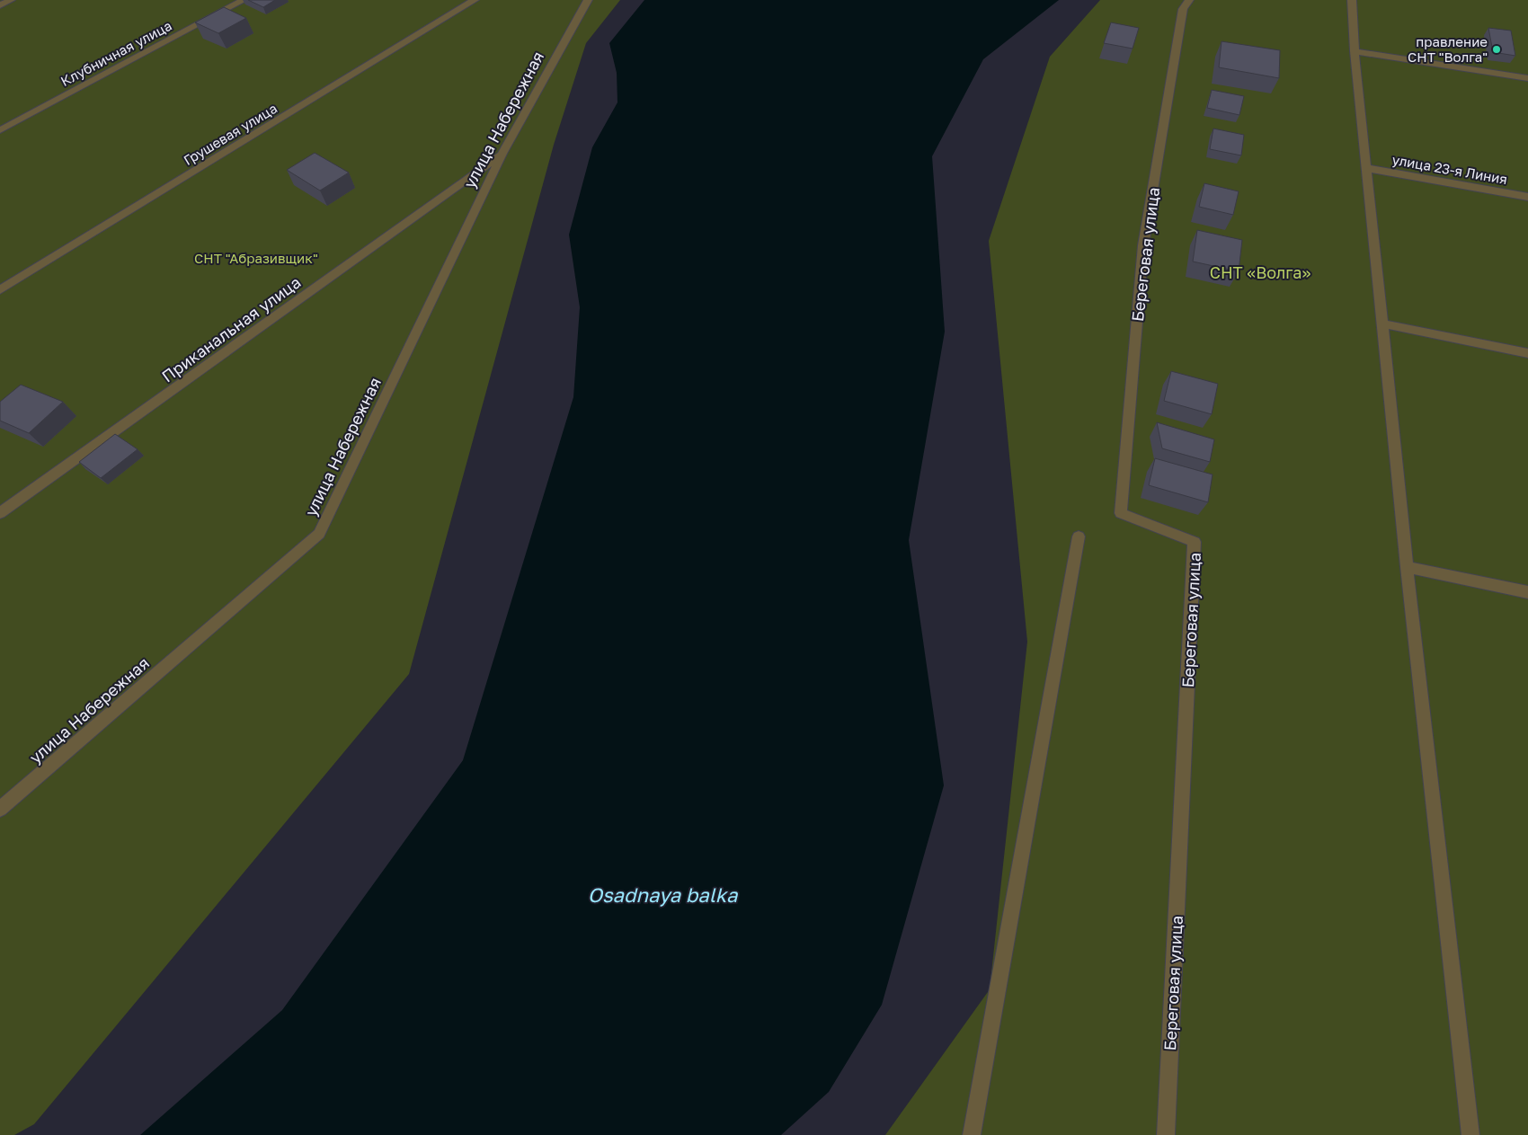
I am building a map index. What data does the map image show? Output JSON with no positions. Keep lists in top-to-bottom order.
{
  "streets": {
    "street": [
      "Клубничная улица",
      "улица Набережная",
      "Грушевая улица",
      "улица 23-я Линия",
      "Береговая улица",
      "Приканальная улица"
    ]
  },
  "crossings": [
    ["улица Набережная", "Приканальная улица"]
  ],
  "water": ["Osadnaya balka"],
  "parks": ["СНТ \"Абразивщик\"", "СНТ «Волга»"],
  "places": ["правление СНТ \"Волга\""]
}
